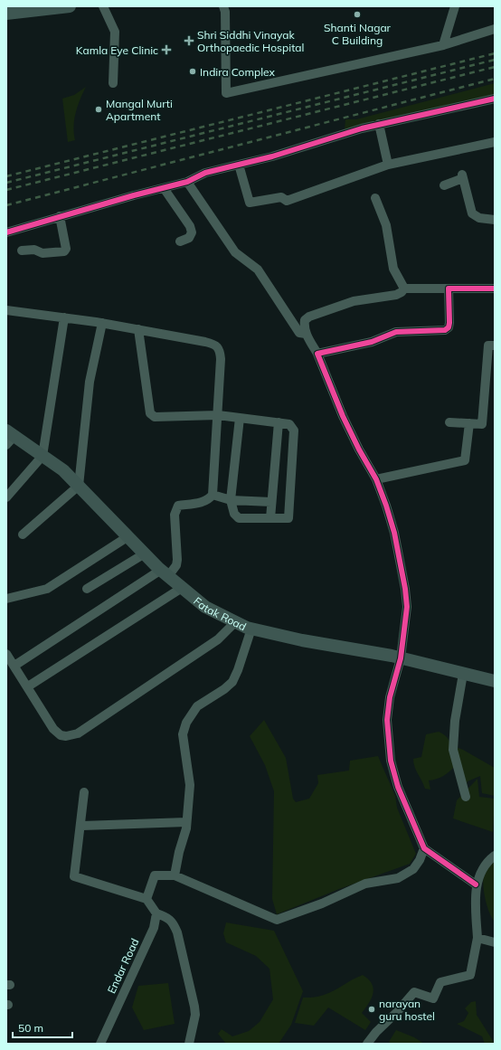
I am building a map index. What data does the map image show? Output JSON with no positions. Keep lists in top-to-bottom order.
{
  "streets": {
    "main road": ["Fatak Road"],
    "street": ["Endar Road"]
  },
  "places": {
    "other": [
      "Shanti Nagar C Building",
      "Indira Complex",
      "Mangal Murti Apartment",
      "narayan guru hostel"
    ],
    "health": ["Shri Siddhi Vinayak Orthopaedic Hospital", "Kamla Eye Clinic"]
  },
  "scale_bar": "50 m"
}
